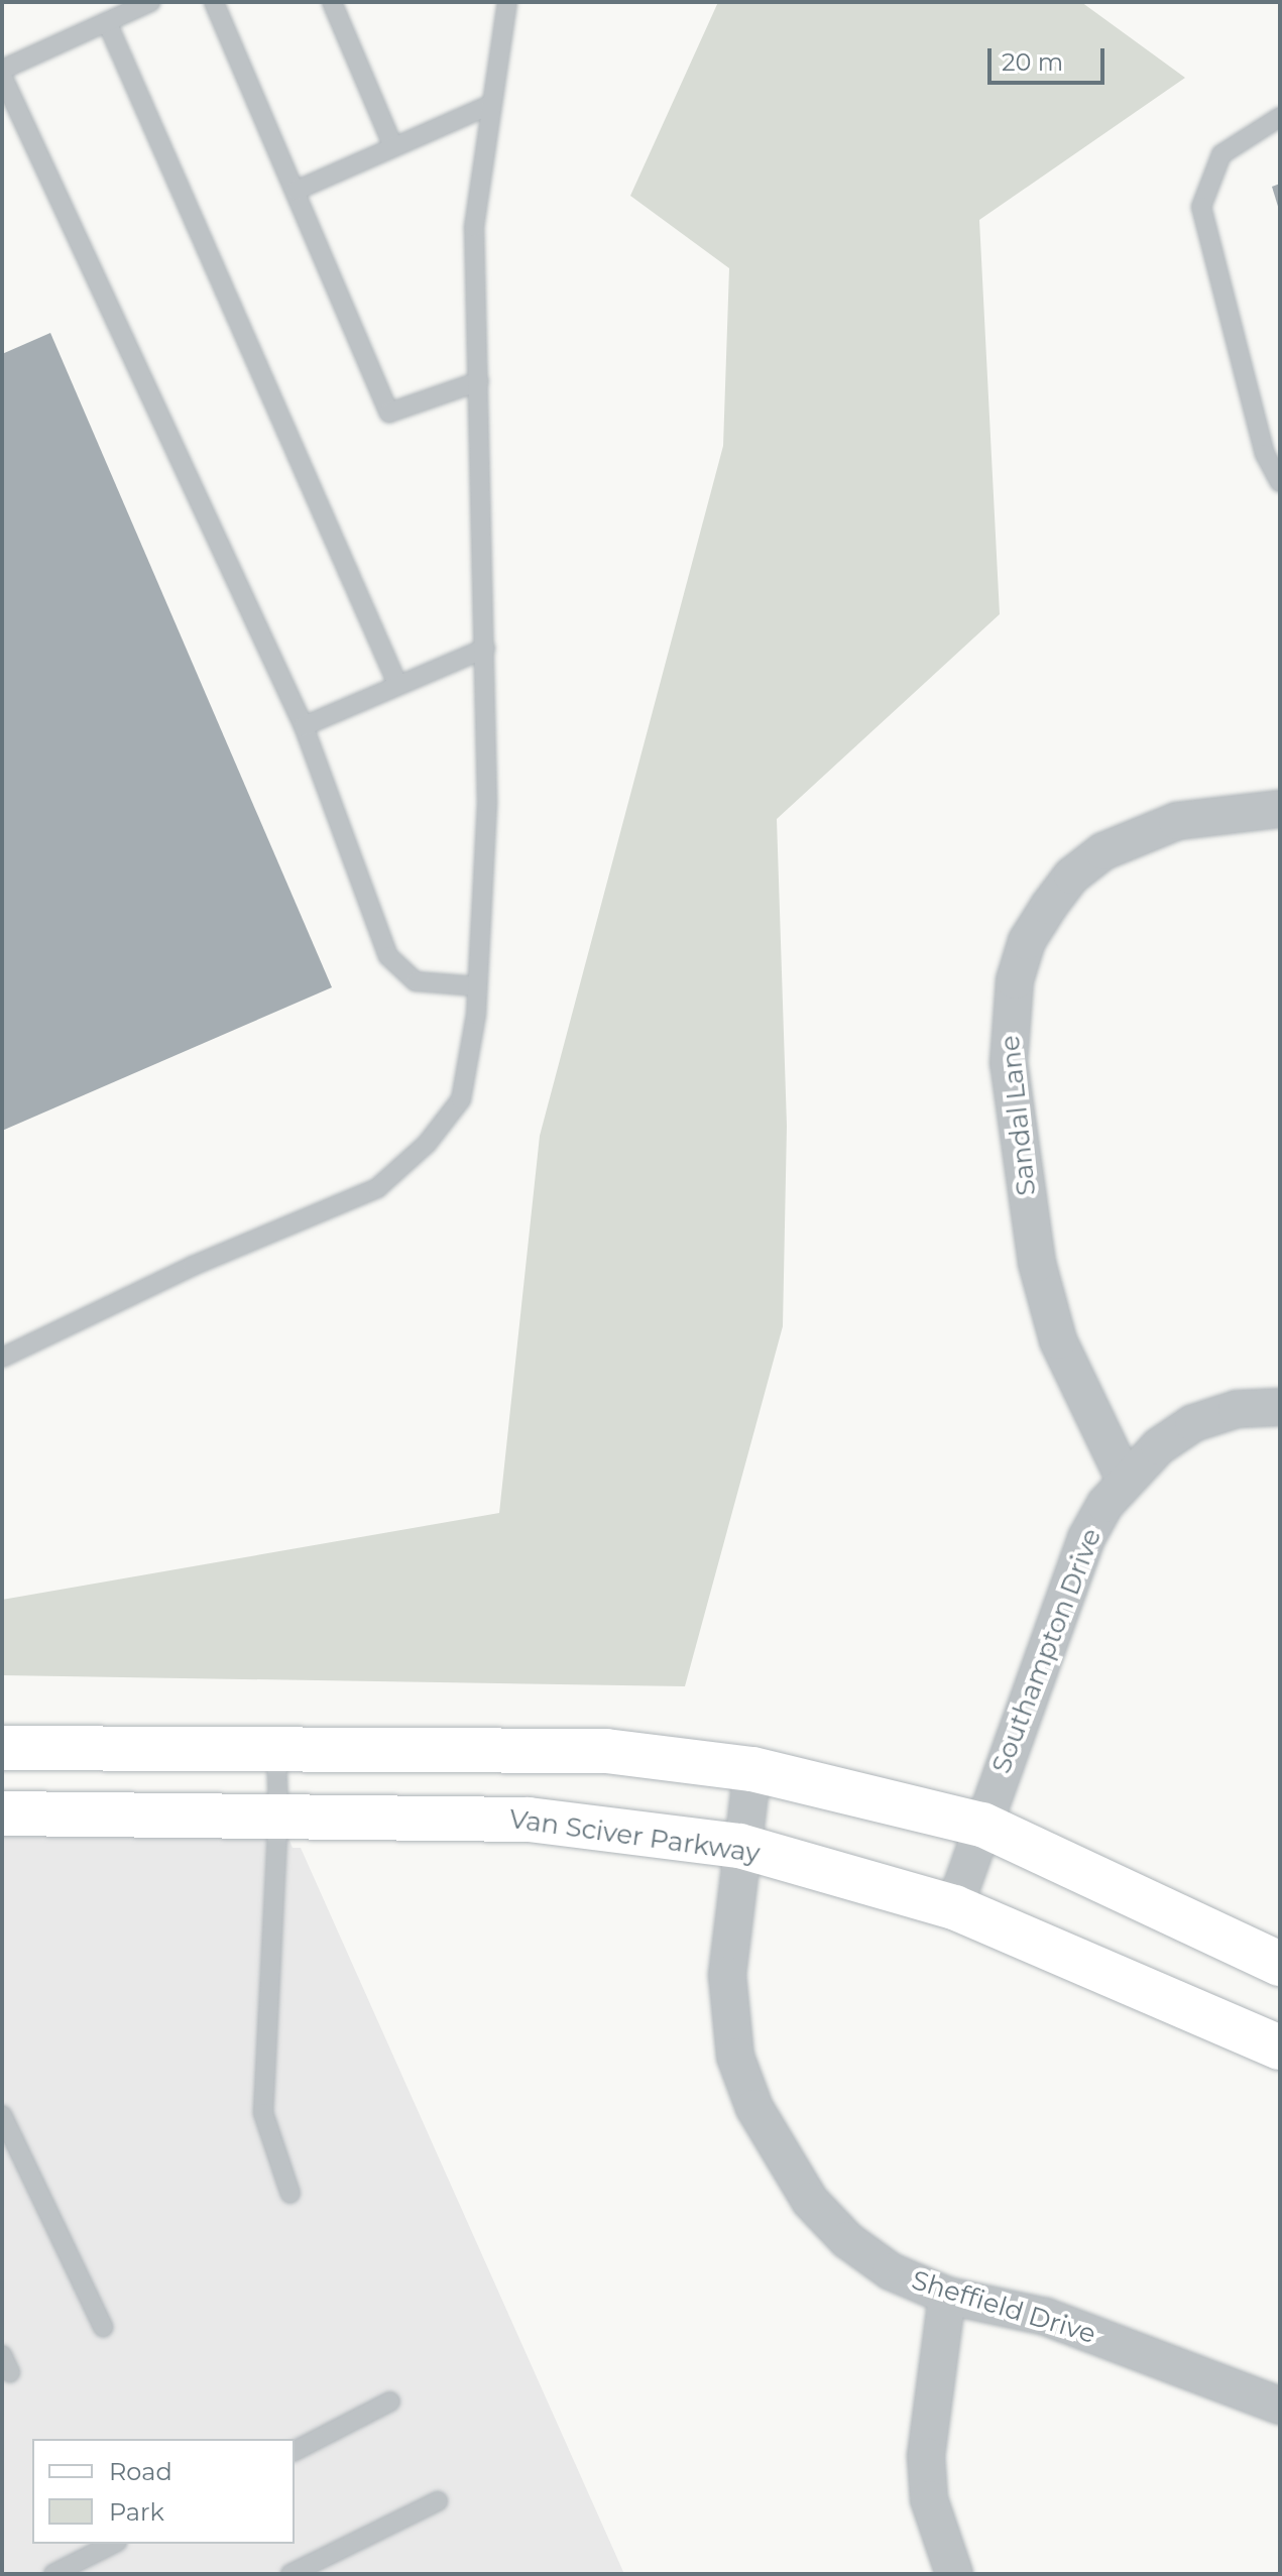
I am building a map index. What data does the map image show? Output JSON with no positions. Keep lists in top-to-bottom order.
{
  "streets": {
    "street": [
      "Sandal Lane",
      "Southampton Drive",
      "Van Sciver Parkway",
      "Sheffield Drive"
    ]
  },
  "crossings": [
    ["Sandal Lane", "Southampton Drive"],
    ["Southampton Drive", "Van Sciver Parkway"],
    ["Van Sciver Parkway", "Sheffield Drive"]
  ],
  "legend": ["Road", "Park"],
  "scale_bar": "20 m"
}
